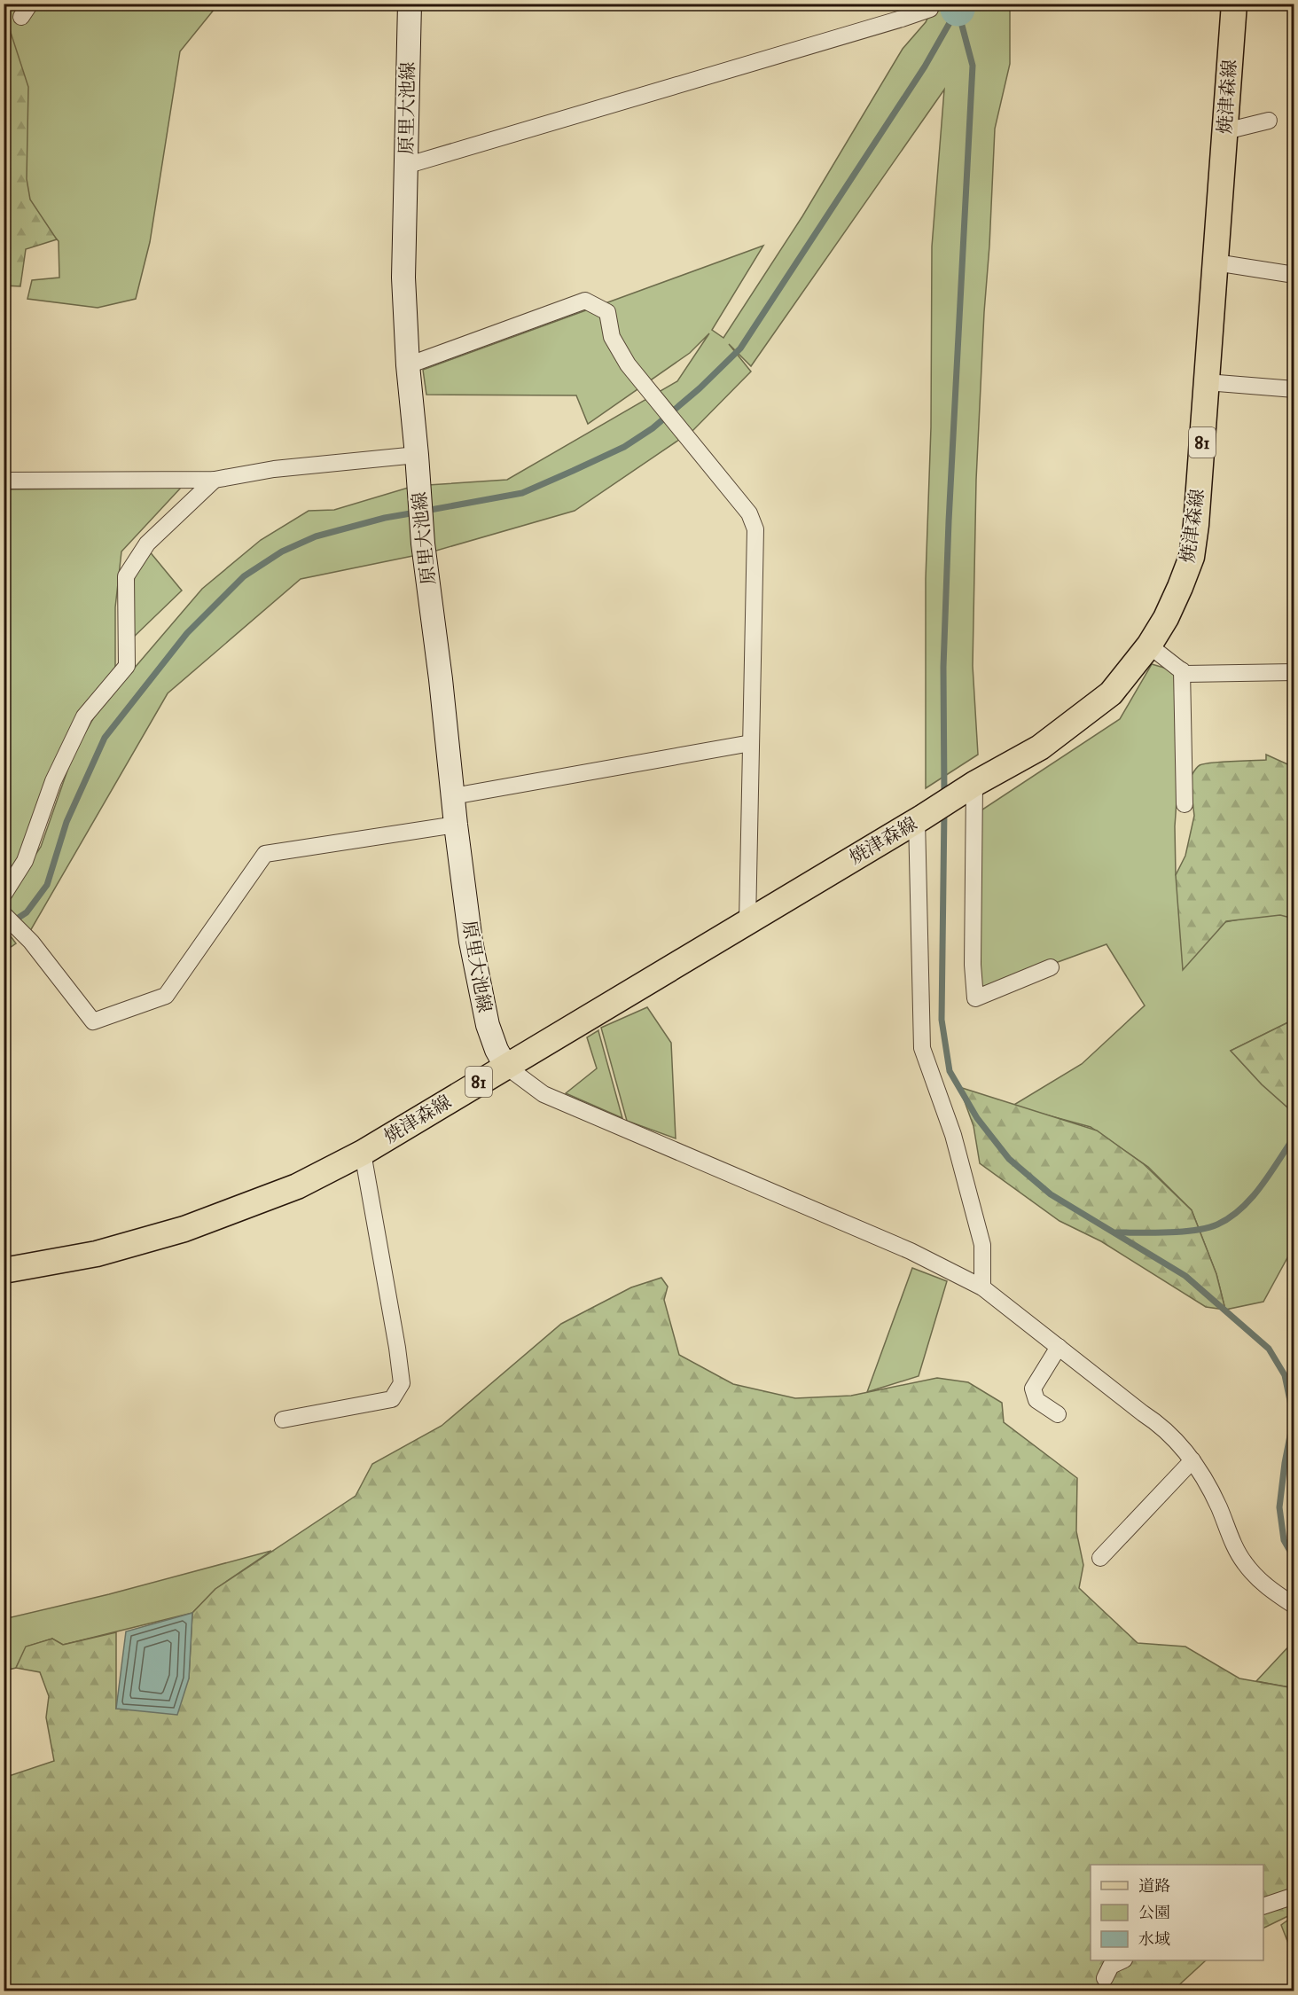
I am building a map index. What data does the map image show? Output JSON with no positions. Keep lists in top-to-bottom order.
{
  "streets": {
    "main road": ["焼津森線", "原里大池線", "81"]
  },
  "crossings": [
    ["焼津森線", "原里大池線"]
  ],
  "legend": ["道路", "公園", "水域"]
}
